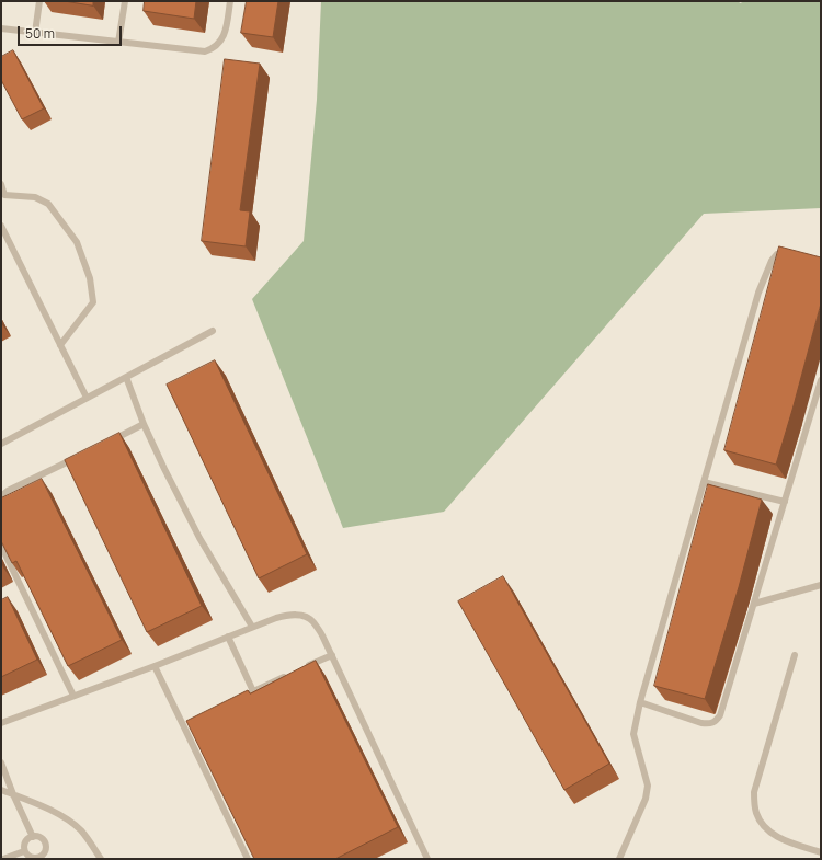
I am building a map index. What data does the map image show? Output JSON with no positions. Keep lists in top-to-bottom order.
{
  "scale_bar": "50 m"
}
